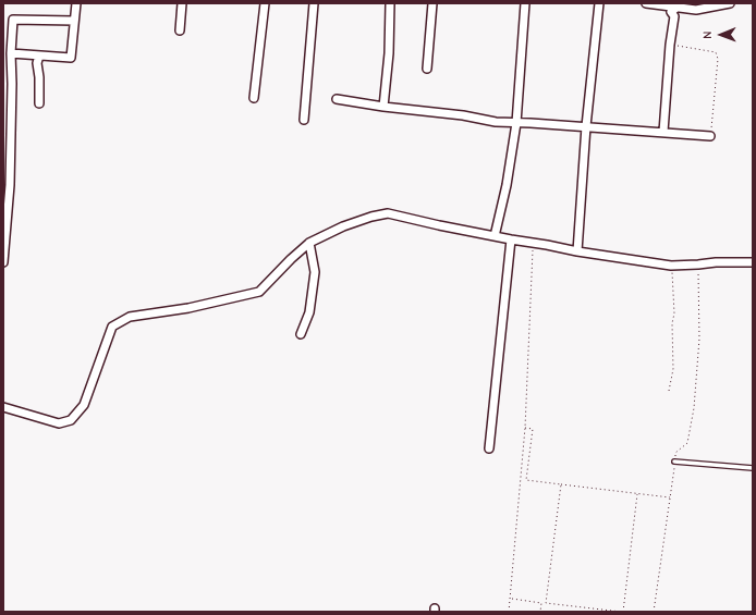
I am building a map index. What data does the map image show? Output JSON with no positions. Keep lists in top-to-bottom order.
{
  "north": "left"
}
